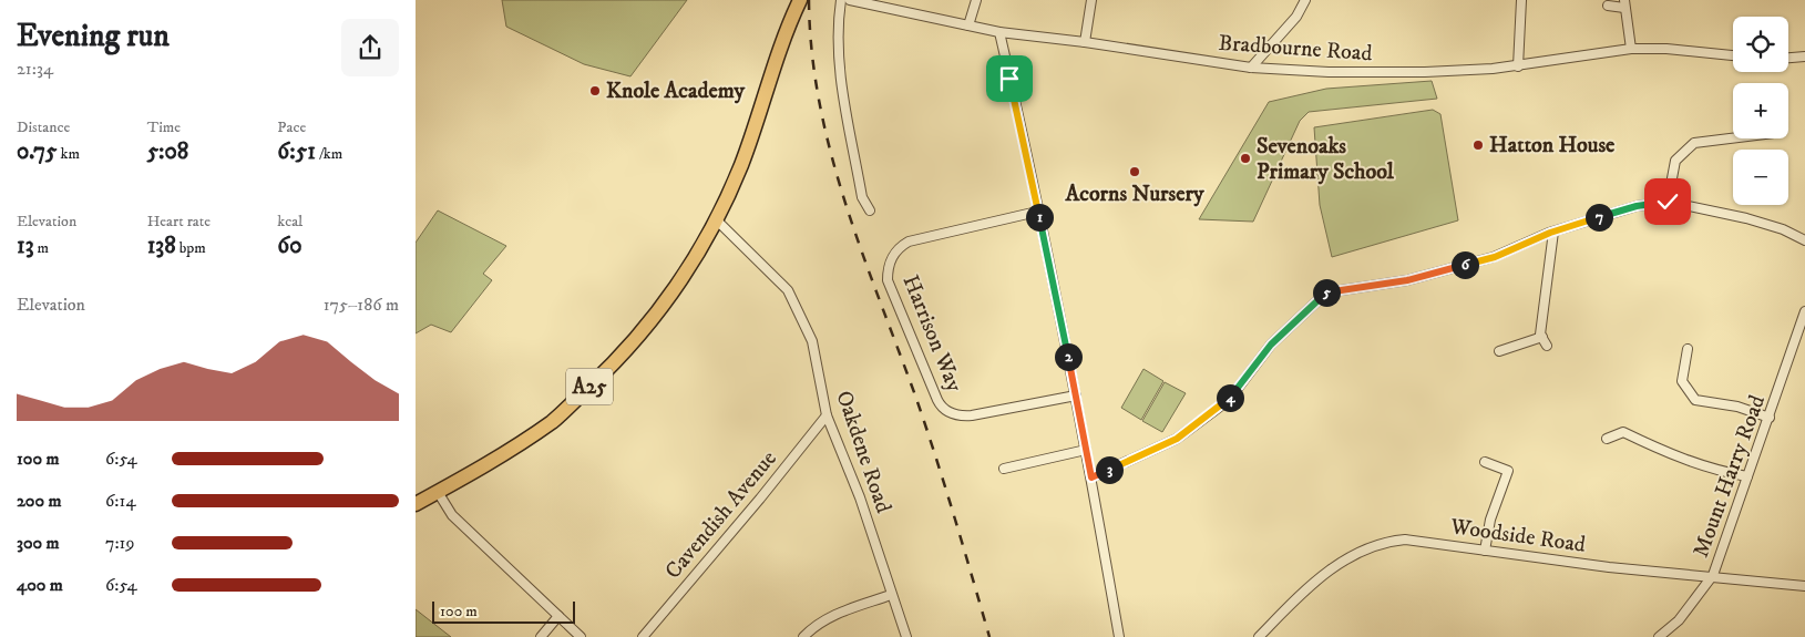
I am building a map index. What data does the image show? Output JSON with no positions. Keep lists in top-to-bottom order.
{
  "streets": {
    "highway": ["A25"],
    "street": [
      "Bradbourne Road",
      "Harrison Way",
      "Oakdene Road",
      "Mount Harry Road",
      "Cavendish Avenue",
      "Woodside Road"
    ]
  },
  "crossings": [
    ["A25", "Oakdene Road"],
    ["Oakdene Road", "Cavendish Avenue"],
    ["Mount Harry Road", "Woodside Road"]
  ],
  "places": [
    "Knole Academy",
    "Hatton House",
    "Sevenoaks Primary School",
    "Acorns Nursery"
  ],
  "scale_bar": "100 m",
  "page": {
    "heading": ["Evening run", "21:34"],
    "map_buttons": ["+", "−"],
    "stats": [
      ["Distance", "0.75 km"],
      ["Time", "5:08"],
      ["Pace", "6:51 /km"],
      ["Elevation", "13 m"],
      ["Heart rate", "138 bpm"],
      ["kcal", "60"]
    ],
    "pins": [
      "1",
      "7",
      "6",
      "5",
      "2",
      "4",
      "3"
    ],
    "chart": ["Elevation", "175–186 m"],
    "list": [
      {
        "name": "100 m",
        "note": "6:54"
      },
      {
        "name": "200 m",
        "note": "6:14"
      },
      {
        "name": "300 m",
        "note": "7:19"
      },
      {
        "name": "400 m",
        "note": "6:54"
      }
    ],
    "scale": "100 m"
  }
}
